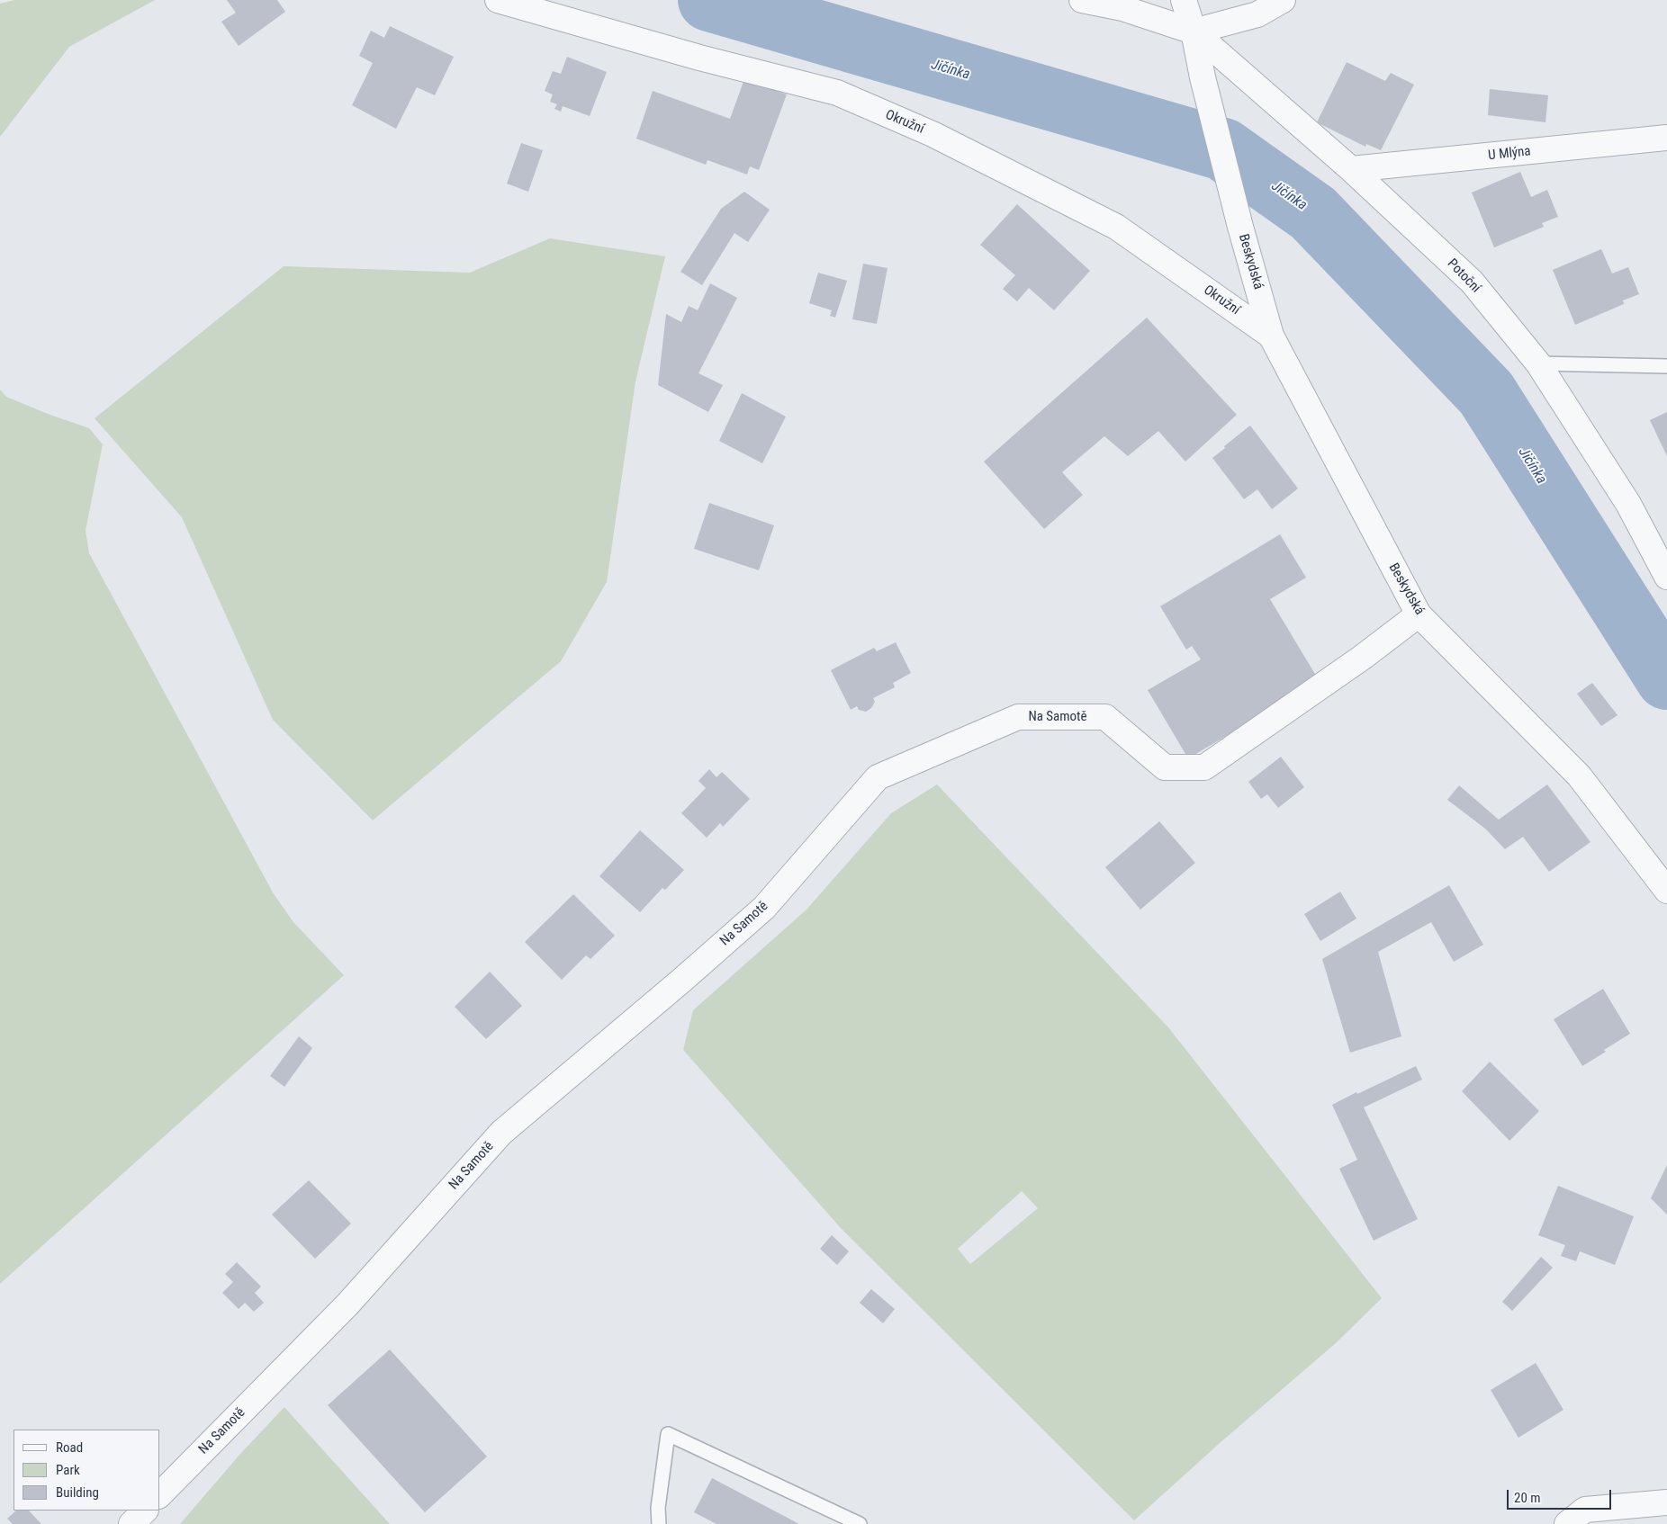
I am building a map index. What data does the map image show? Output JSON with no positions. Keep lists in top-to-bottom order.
{
  "streets": {
    "street": [
      "Okružní",
      "U Mlýna",
      "Beskydská",
      "Potoční",
      "Na Samotě"
    ]
  },
  "crossings": [
    ["Okružní", "Beskydská"],
    ["U Mlýna", "Potoční"],
    ["Beskydská", "Potoční"],
    ["Beskydská", "Na Samotě"]
  ],
  "water": ["Jičínka"],
  "legend": ["Road", "Park", "Building"],
  "scale_bar": "20 m"
}
